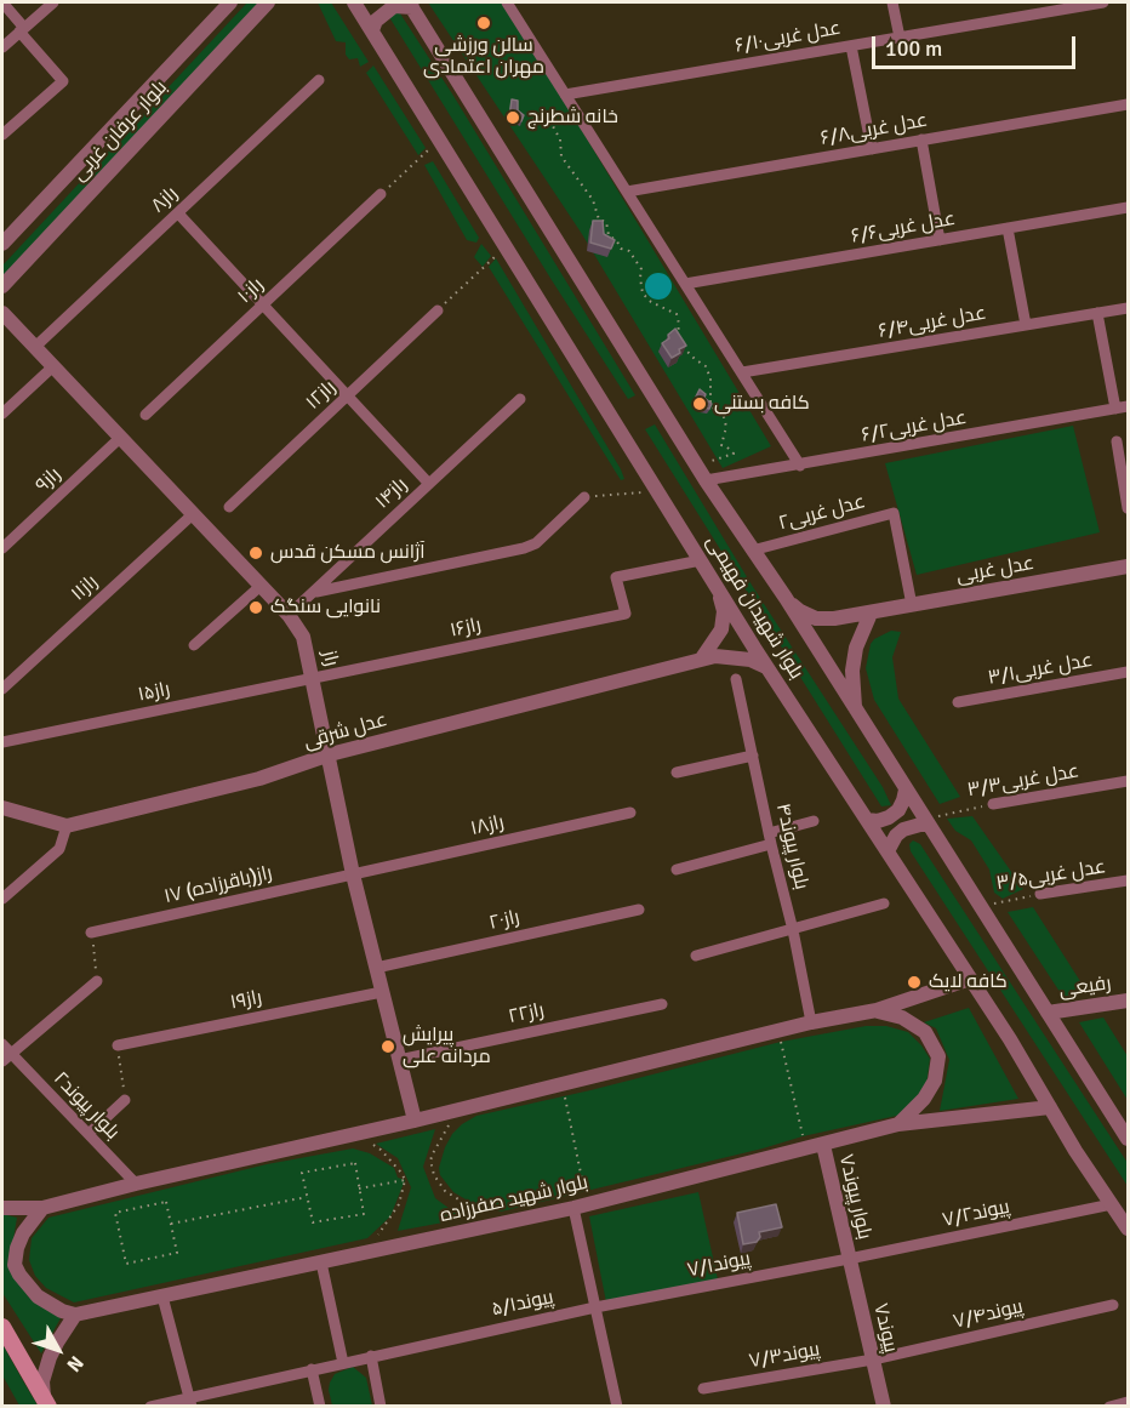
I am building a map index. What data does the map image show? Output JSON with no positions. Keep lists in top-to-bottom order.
{
  "streets": {
    "street": [
      "۶/۱۰عدل غربی",
      "۶/۸عدل غربی",
      "بلوار عرفان غربی",
      "راز۸",
      "۶/۶عدل غربی",
      "راز۱۰",
      "۶/۴عدل غربی",
      "راز۱۲",
      "۶/۲عدل غربی",
      "راز۹",
      "راز۱۴",
      "عدل غربی۲",
      "عدل غربی",
      "راز۱۱",
      "بلوار شهیدان فهیمی",
      "راز۱۶",
      "راز",
      "عدل غربی۳/۱",
      "راز۱۵",
      "عدل شرقی",
      "عدل غربی۳/۳",
      "راز۱۸",
      "بلوار پیوند۴",
      "عدل غربی۳/۵",
      "۱۷ راز(باقرزاده)",
      "راز۲۰",
      "رفیعی",
      "راز۱۹",
      "راز۲۲",
      "بلوار پیوند۲",
      "بلوار پیوند۷",
      "بلوار شهید صفرزاده",
      "پیوند۷/۲",
      "پیوند۷/۱",
      "پیوند۵/۱",
      "پیوند۷/۴",
      "پیوند۷",
      "پیوند۷/۳"
    ]
  },
  "crossings": [
    ["راز۸", "راز"],
    ["۶/۲عدل غربی", "بلوار شهیدان فهیمی"],
    ["راز۹", "راز"],
    ["راز۱۴", "راز"],
    ["عدل غربی۲", "عدل غربی"],
    ["عدل غربی۲", "بلوار شهیدان فهیمی"],
    ["عدل غربی", "بلوار شهیدان فهیمی"],
    ["راز۱۱", "راز"],
    ["بلوار شهیدان فهیمی", "راز۱۶"],
    ["بلوار شهیدان فهیمی", "عدل شرقی"],
    ["بلوار شهیدان فهیمی", "عدل غربی۳/۳"],
    ["بلوار شهیدان فهیمی", "عدل غربی۳/۵"],
    ["بلوار شهیدان فهیمی", "رفیعی"],
    ["بلوار شهیدان فهیمی", "بلوار شهید صفرزاده"],
    ["بلوار شهیدان فهیمی", "پیوند۷/۲"],
    ["راز۱۶", "راز"],
    ["راز۱۶", "راز۱۵"],
    ["راز", "راز۱۵"],
    ["راز", "عدل شرقی"],
    ["راز", "راز۱۸"],
    ["راز", "۱۷ راز(باقرزاده)"],
    ["راز", "راز۲۰"],
    ["راز", "راز۱۹"],
    ["راز", "راز۲۲"],
    ["راز۱۸", "۱۷ راز(باقرزاده)"],
    ["بلوار پیوند۷", "بلوار شهید صفرزاده"],
    ["بلوار پیوند۷", "پیوند۷/۲"],
    ["بلوار پیوند۷", "پیوند۷/۱"],
    ["بلوار پیوند۷", "پیوند۷"],
    ["پیوند۷/۲", "پیوند۷/۱"],
    ["پیوند۷/۲", "پیوند۷"],
    ["پیوند۷/۱", "پیوند۵/۱"],
    ["پیوند۷/۱", "پیوند۷"],
    ["پیوند۷/۴", "پیوند۷"],
    ["پیوند۷/۴", "پیوند۷/۳"],
    ["پیوند۷", "پیوند۷/۳"]
  ],
  "places": [
    "سالن ورزشی مهران اعتمادی",
    "خانه شطرنج",
    "کافه بستنی",
    "آژانس مسکن قدس",
    "نانوایی سنگک",
    "کافه لایک",
    "پیرایش مردانه علی"
  ],
  "scale_bar": "100 m",
  "north": "bottom right"
}
